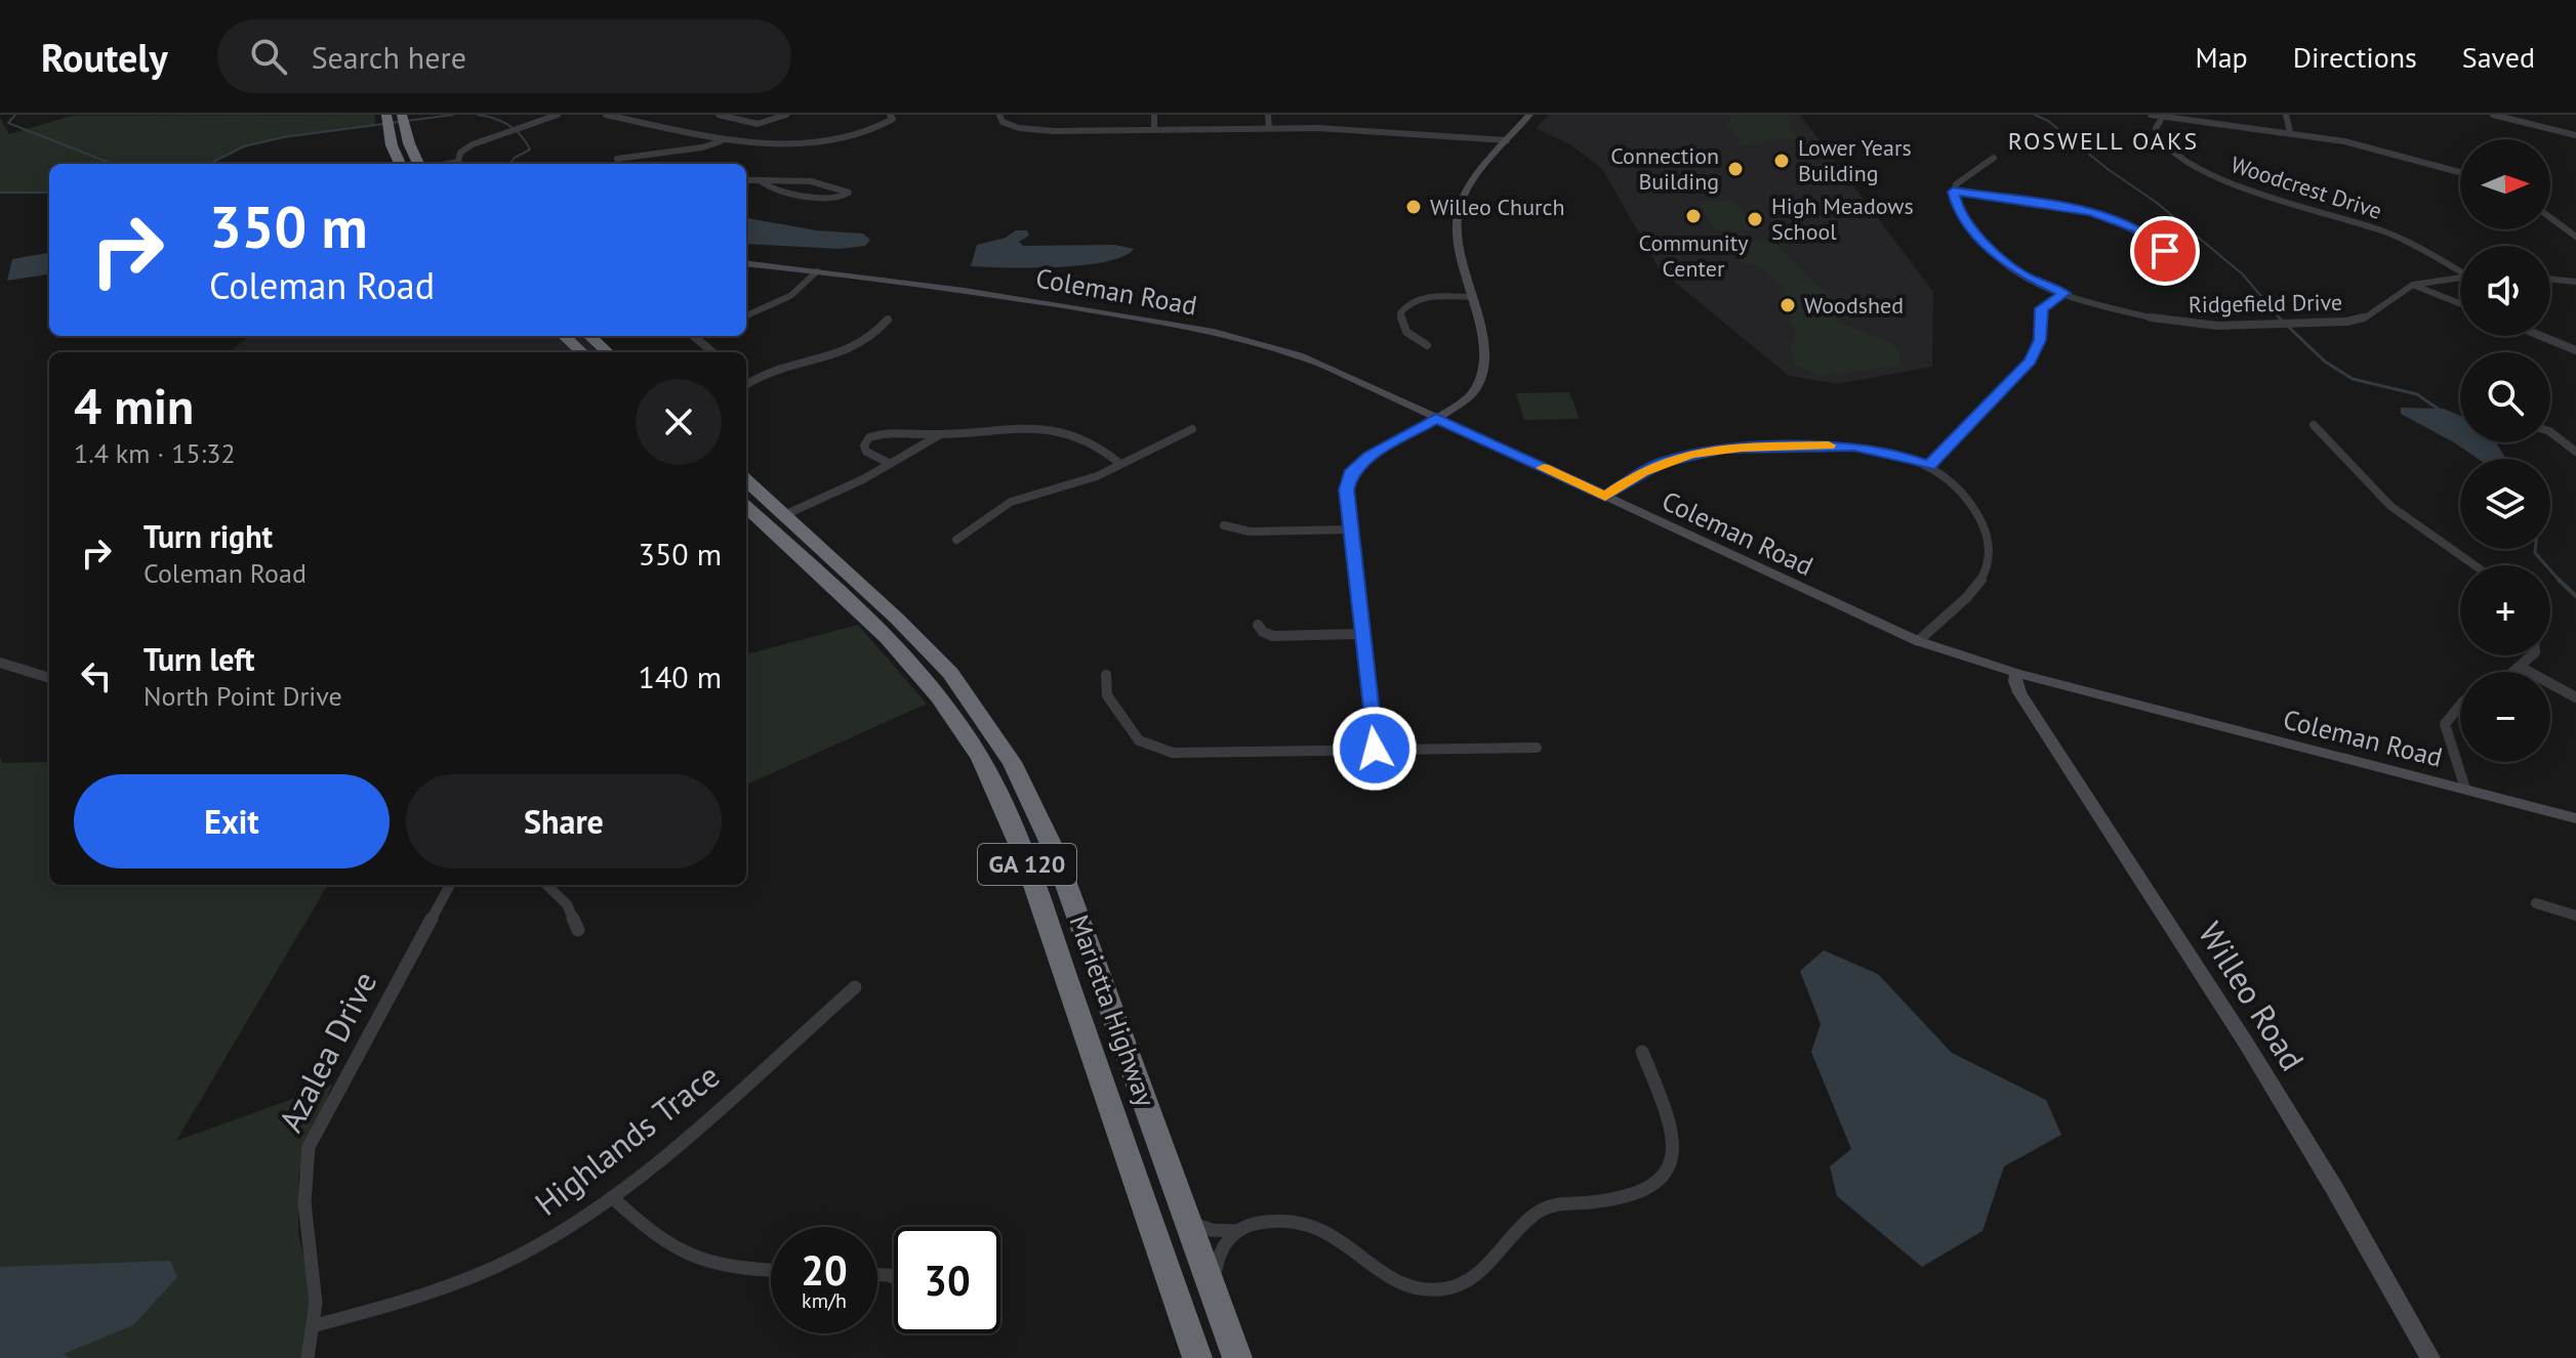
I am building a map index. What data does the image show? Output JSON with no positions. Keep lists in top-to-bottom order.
{
  "streets": {
    "highway": ["GA 120", "Marietta Highway"],
    "street": [
      "Woodcrest Drive",
      "Coleman Road",
      "Ridgefield Drive",
      "Willeo Road",
      "Azalea Drive",
      "Highlands Trace"
    ]
  },
  "crossings": [
    ["Coleman Road", "Willeo Road"],
    ["Azalea Drive", "Highlands Trace"]
  ],
  "districts": ["ROSWELL OAKS"],
  "places": [
    "Lower Years Building",
    "Connection Building",
    "Willeo Church",
    "Community Center",
    "High Meadows School",
    "Woodshed"
  ],
  "north": "right",
  "page": {
    "header": "Routely",
    "search": "Search here",
    "nav": ["Map", "Directions", "Saved"],
    "map_buttons": ["+", "−"],
    "turn": ["350 m", "Coleman Road"],
    "heading": ["4 min", "1.4 km · 15:32"],
    "list": [
      {
        "name": "Turn right",
        "note": "Coleman Road",
        "value": "350 m"
      },
      {
        "name": "Turn left",
        "note": "North Point Drive",
        "value": "140 m"
      }
    ],
    "buttons": ["Exit", "Share"],
    "speed": "20 km/h",
    "limit": "30"
  }
}
